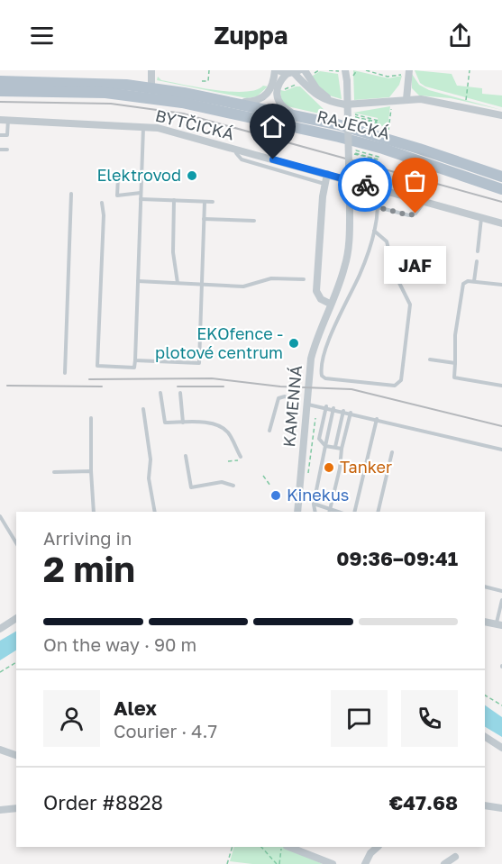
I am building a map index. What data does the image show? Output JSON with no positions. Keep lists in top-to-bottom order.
{
  "streets": {
    "main road": ["RAJECKÁ"],
    "street": ["BYTČICKÁ", "KAMENNÁ"]
  },
  "places": [
    "Elektrovod",
    "JAF",
    "EKOfence - plotové centrum",
    "Tanker",
    "Kinekus"
  ],
  "page": {
    "header": "Zuppa",
    "bubble": "JAF",
    "heading": ["2 min", "Arriving in", "09:36–09:41"],
    "panel": [
      "Alex",
      "Courier · 4.7",
      "Order #8828",
      "€47.68"
    ],
    "bar": "On the way · 90 m"
  }
}
